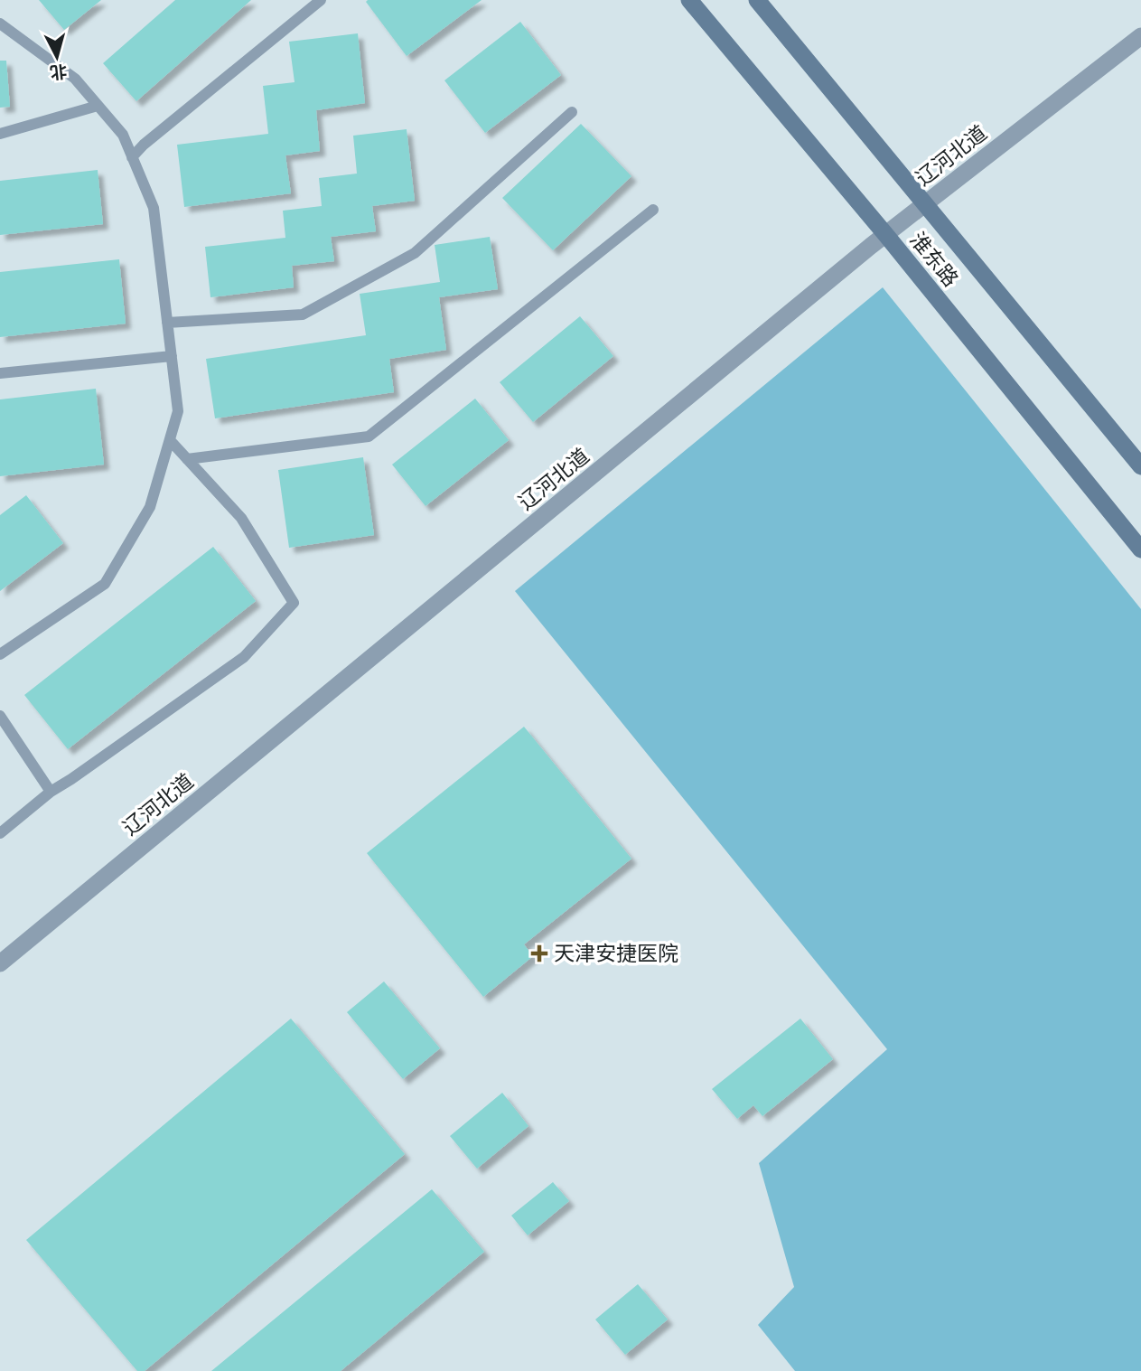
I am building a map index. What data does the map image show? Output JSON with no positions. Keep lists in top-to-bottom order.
{
  "streets": {
    "main road": ["淮东路"],
    "street": ["辽河北道"]
  },
  "crossings": [
    ["辽河北道", "淮东路"]
  ],
  "places": {
    "health": ["天津安捷医院"]
  },
  "north": "bottom"
}
